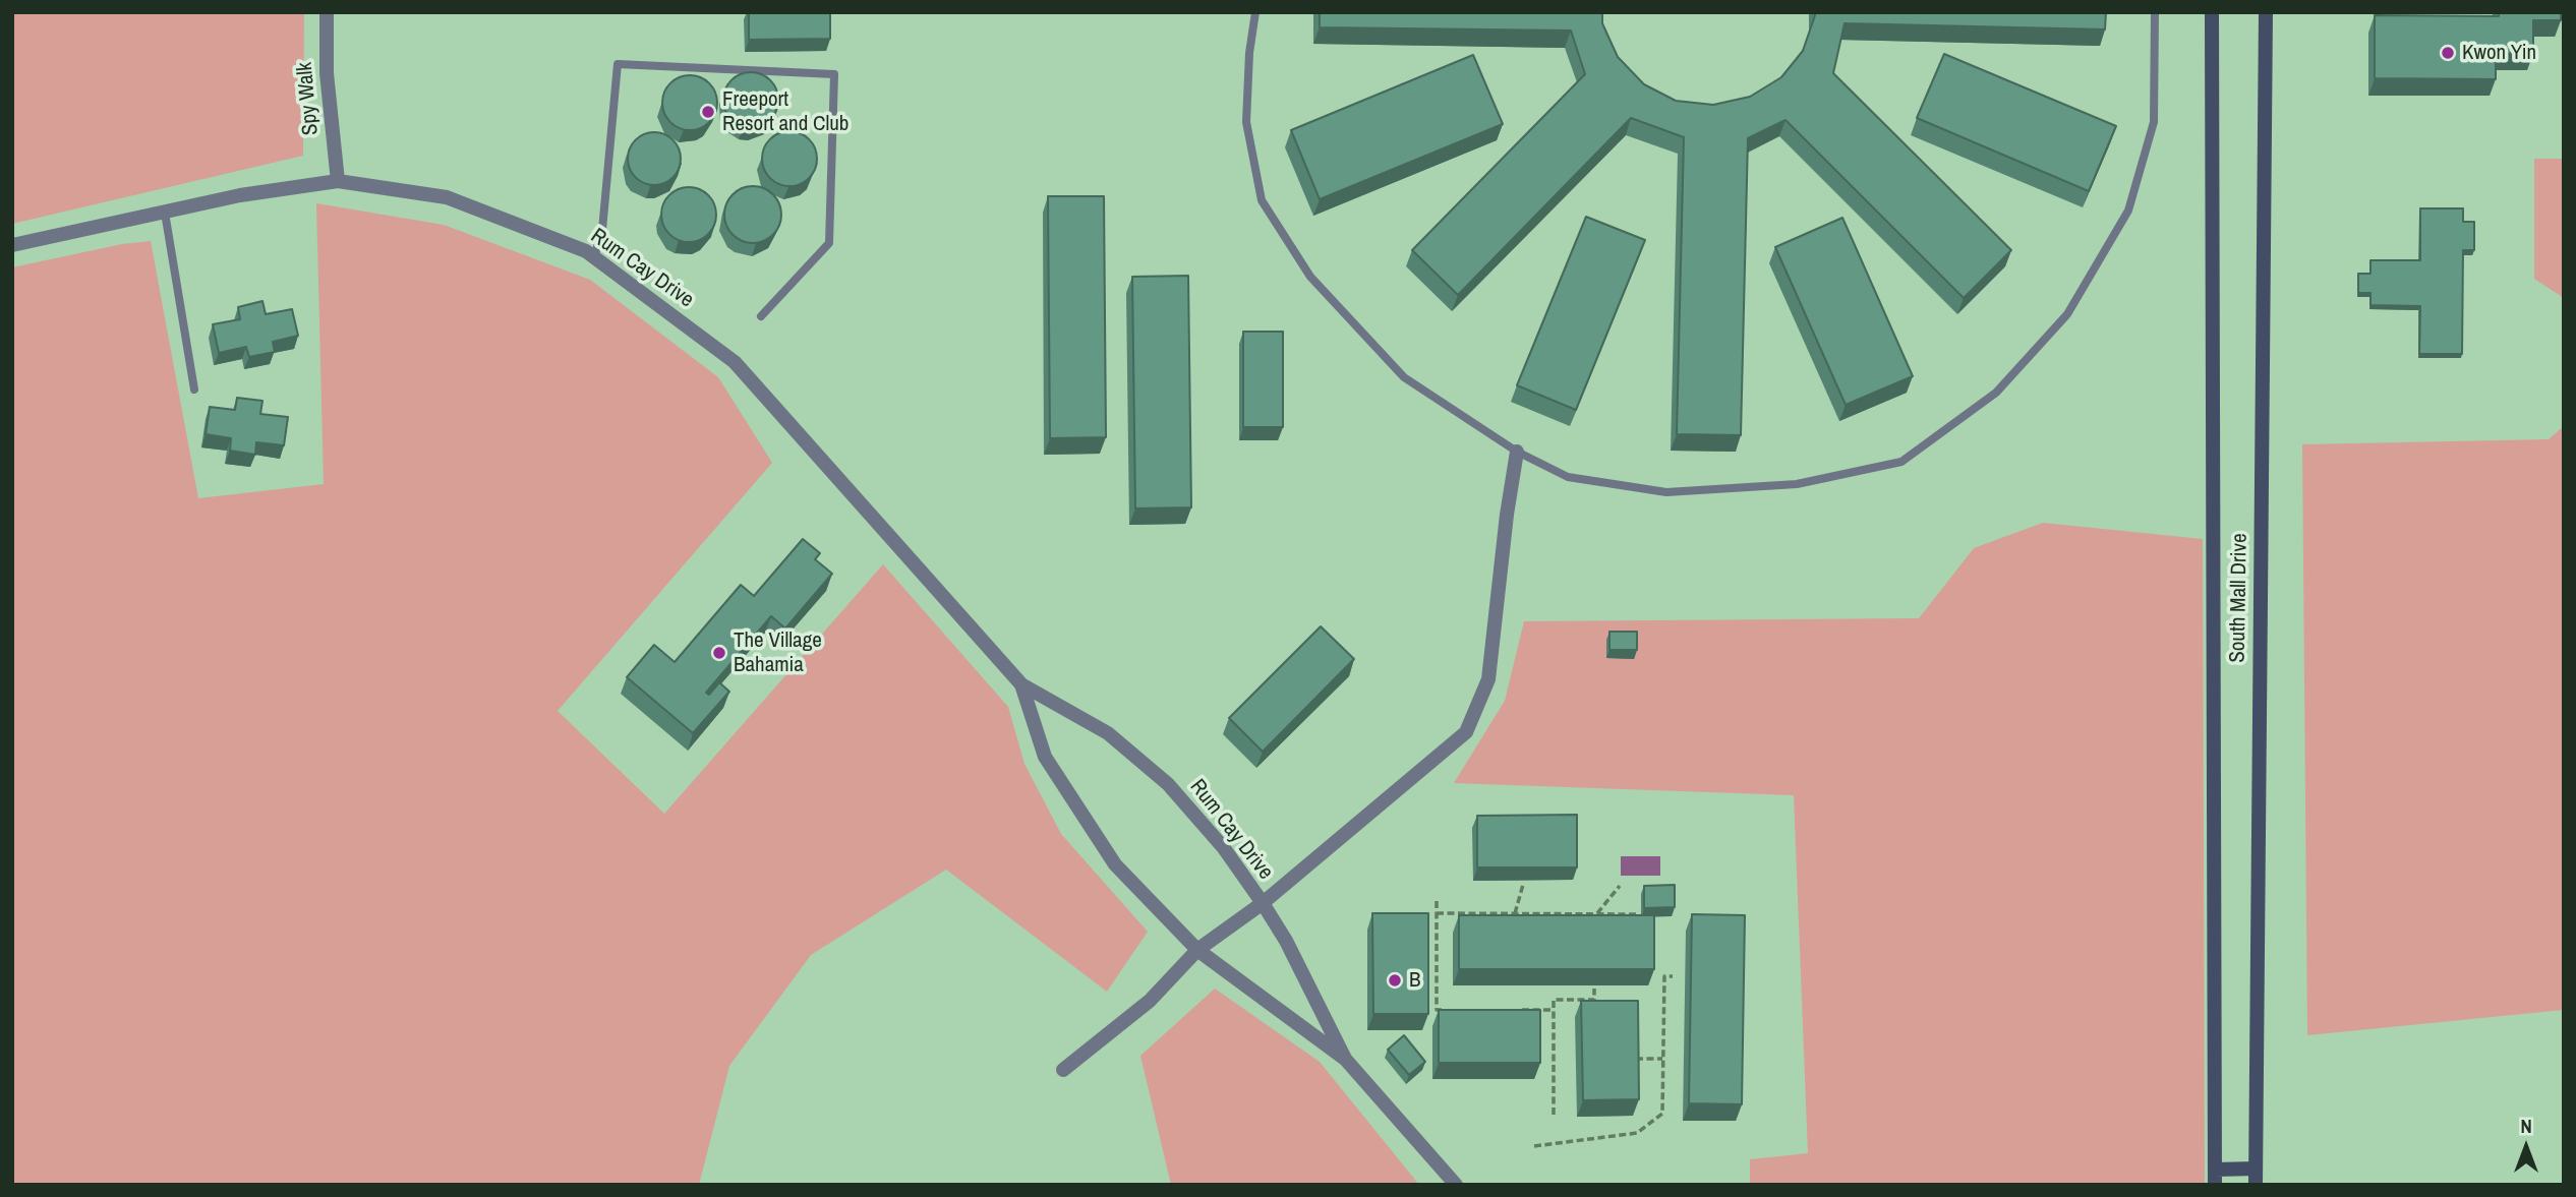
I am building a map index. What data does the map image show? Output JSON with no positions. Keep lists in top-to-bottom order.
{
  "streets": {
    "street": ["Spy Walk", "Rum Cay Drive", "South Mall Drive"]
  },
  "crossings": [
    ["Spy Walk", "Rum Cay Drive"]
  ],
  "places": [
    "Kwon Yin",
    "Freeport Resort and Club",
    "The Village Bahamia",
    "B"
  ],
  "north": "top"
}
